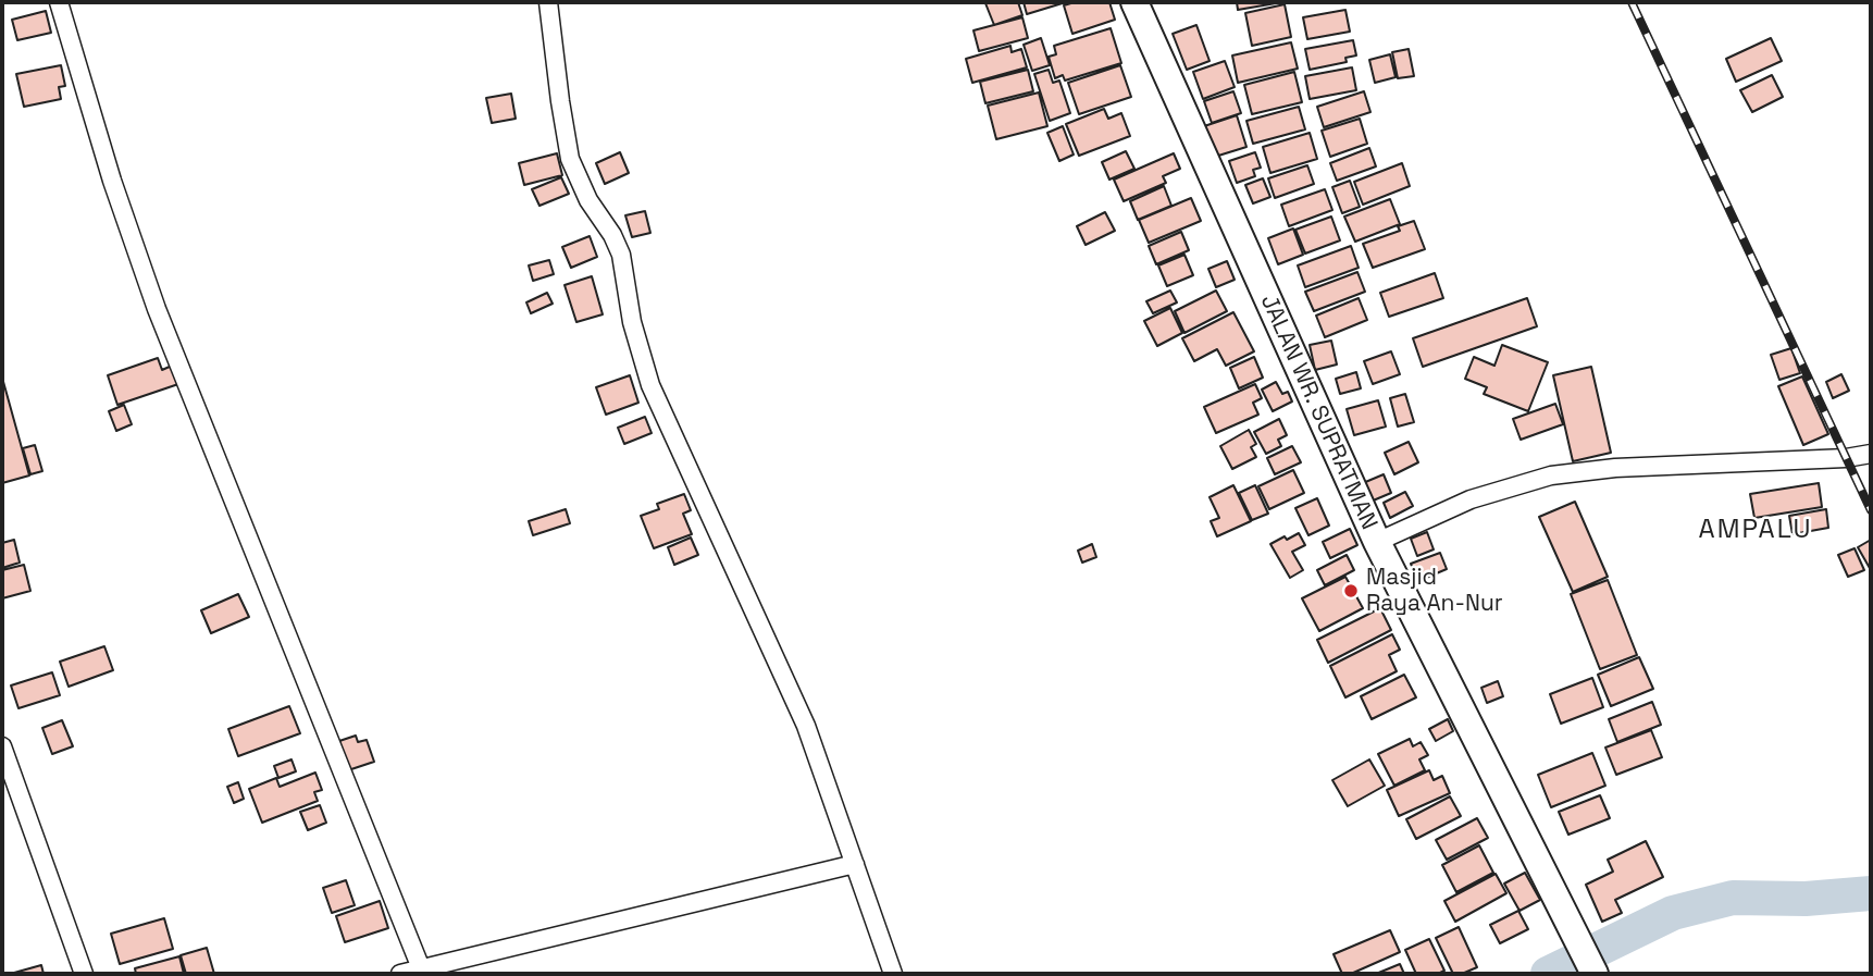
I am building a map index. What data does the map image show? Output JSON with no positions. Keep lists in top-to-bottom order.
{
  "streets": {
    "main road": ["JALAN WR. SUPRATMAN"]
  },
  "districts": ["AMPALU"],
  "places": ["Masjid Raya An-Nur"]
}
